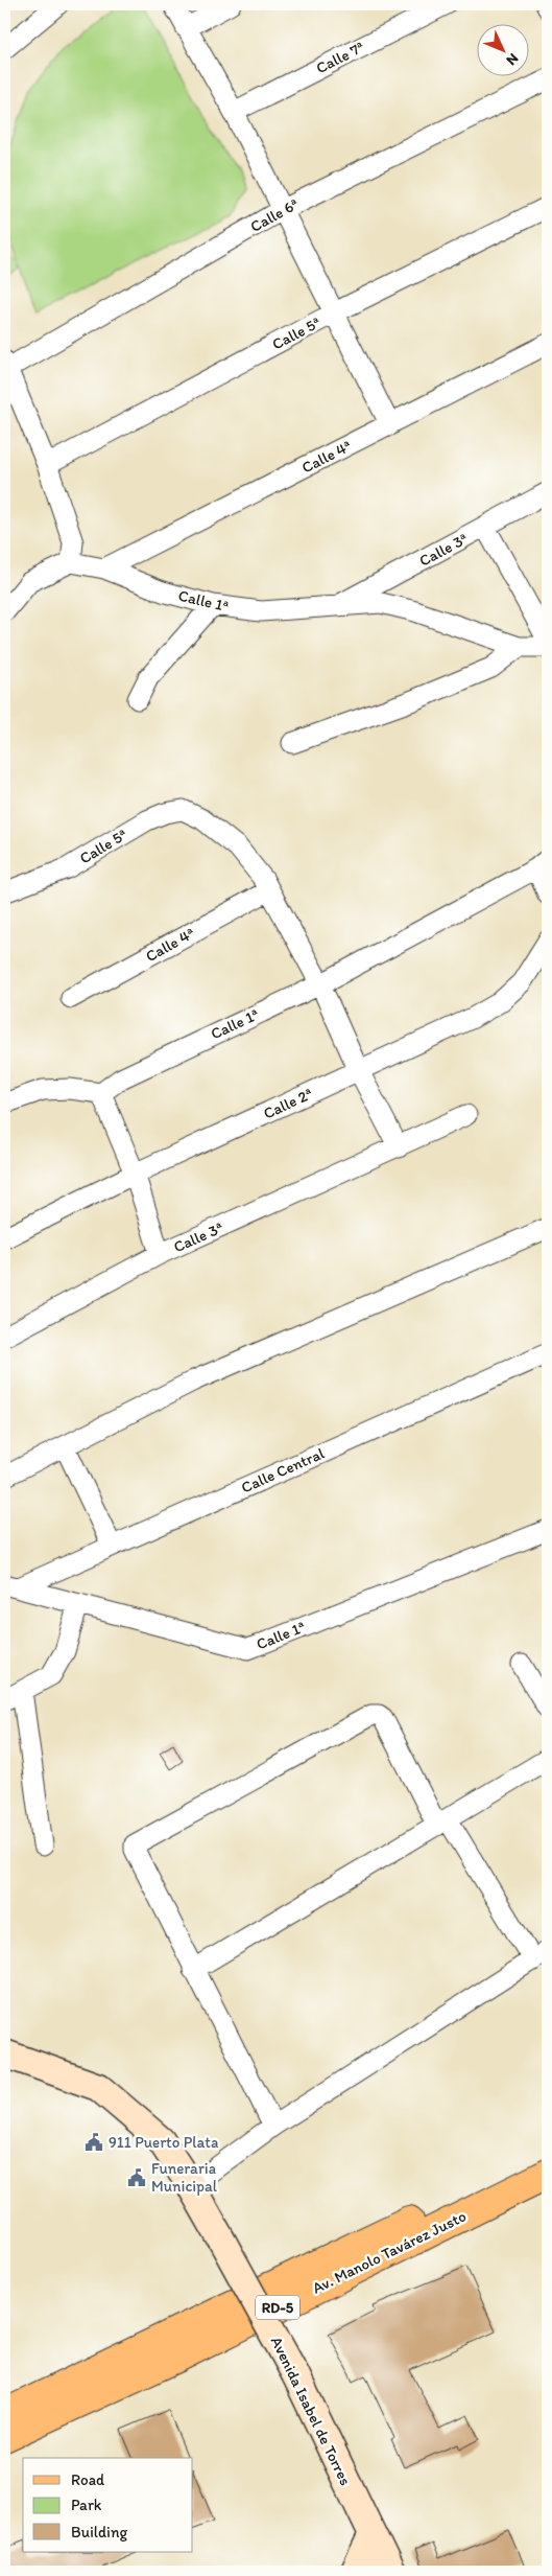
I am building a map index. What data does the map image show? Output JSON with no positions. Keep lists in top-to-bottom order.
{
  "streets": {
    "main road": ["Av. Manolo Tavárez Justo", "RD-5"],
    "street": [
      "Calle 7ª",
      "Calle 6ª",
      "Calle 5ª",
      "Calle 4ª",
      "Calle 3ª",
      "Calle 1ª",
      "Calle 2ª",
      "Calle Central",
      "Avenida Isabel de Torres"
    ]
  },
  "crossings": [
    ["Calle 5ª", "Calle 4ª"],
    ["Calle 5ª", "Calle 3ª"],
    ["Calle 5ª", "Calle 1ª"],
    ["Calle 5ª", "Calle 2ª"],
    ["Calle 4ª", "Calle 1ª"],
    ["Calle 3ª", "Calle 1ª"],
    ["Calle 1ª", "Calle Central"]
  ],
  "places": {
    "public building": ["911 Puerto Plata", "Funeraria Municipal"]
  },
  "legend": ["Road", "Park", "Building"],
  "north": "bottom right"
}
